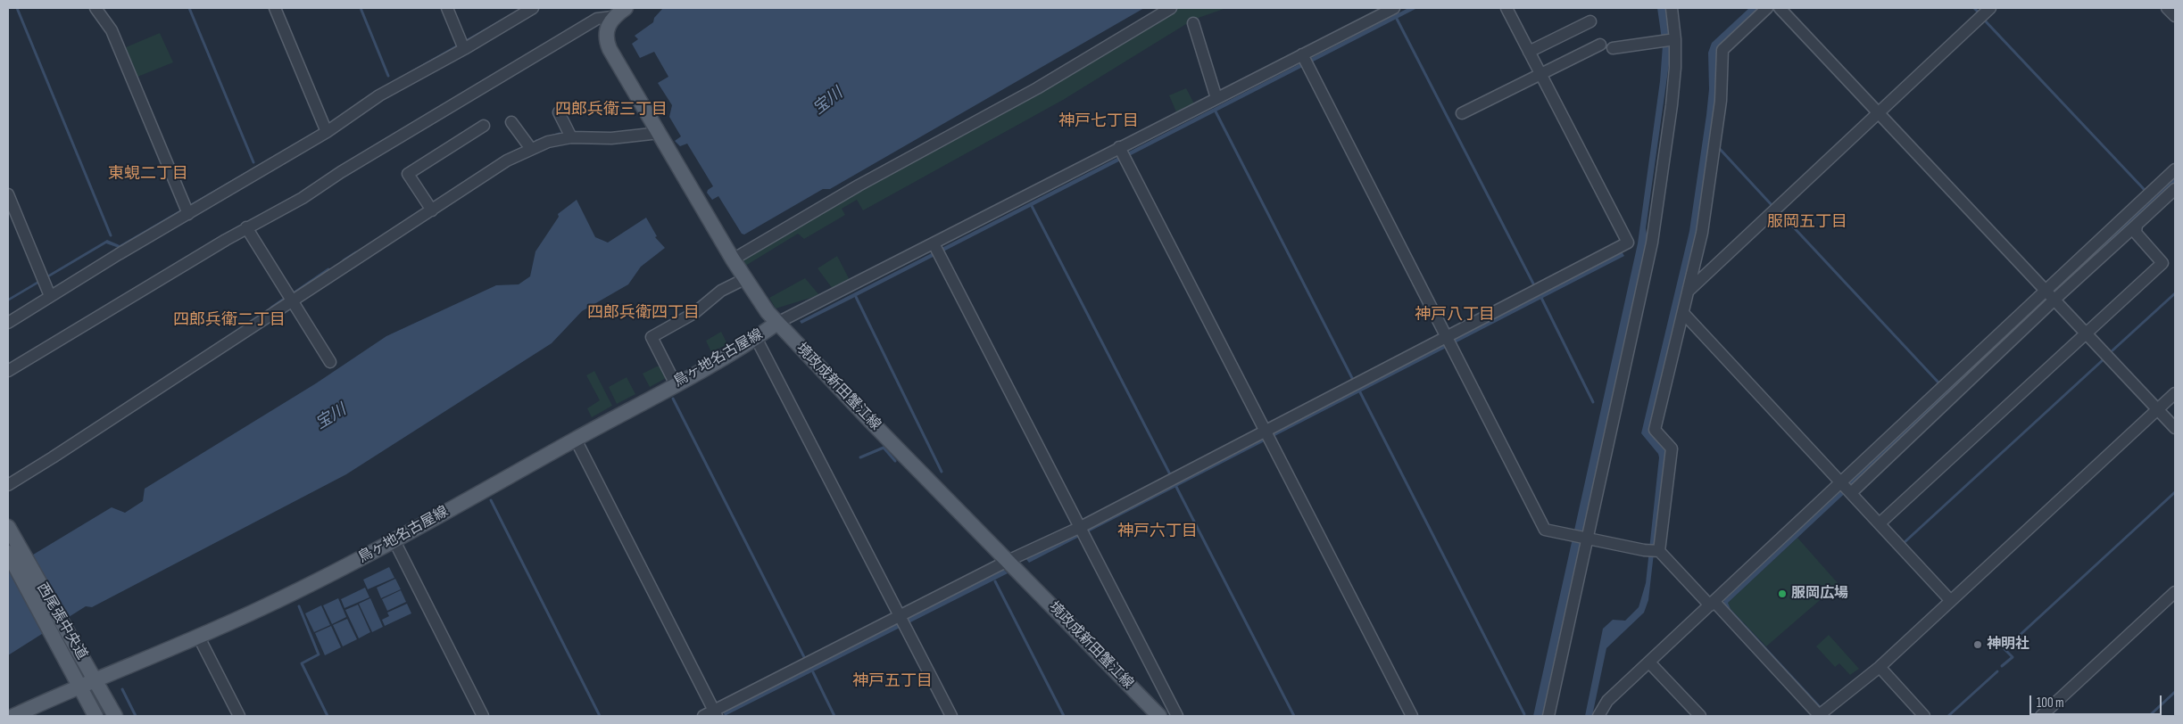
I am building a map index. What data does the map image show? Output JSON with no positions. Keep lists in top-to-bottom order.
{
  "streets": {
    "main road": ["鳥ヶ地名古屋線", "境政成新田蟹江線", "西尾張中央道"]
  },
  "crossings": [
    ["鳥ヶ地名古屋線", "境政成新田蟹江線"],
    ["鳥ヶ地名古屋線", "西尾張中央道"]
  ],
  "districts": [
    "四郎兵衛三丁目",
    "神戸七丁目",
    "東蜆二丁目",
    "服岡五丁目",
    "四郎兵衛四丁目",
    "神戸八丁目",
    "四郎兵衛二丁目",
    "神戸六丁目",
    "神戸五丁目"
  ],
  "water": ["宝川"],
  "places": ["服岡広場", "神明社"],
  "scale_bar": "100 m"
}
